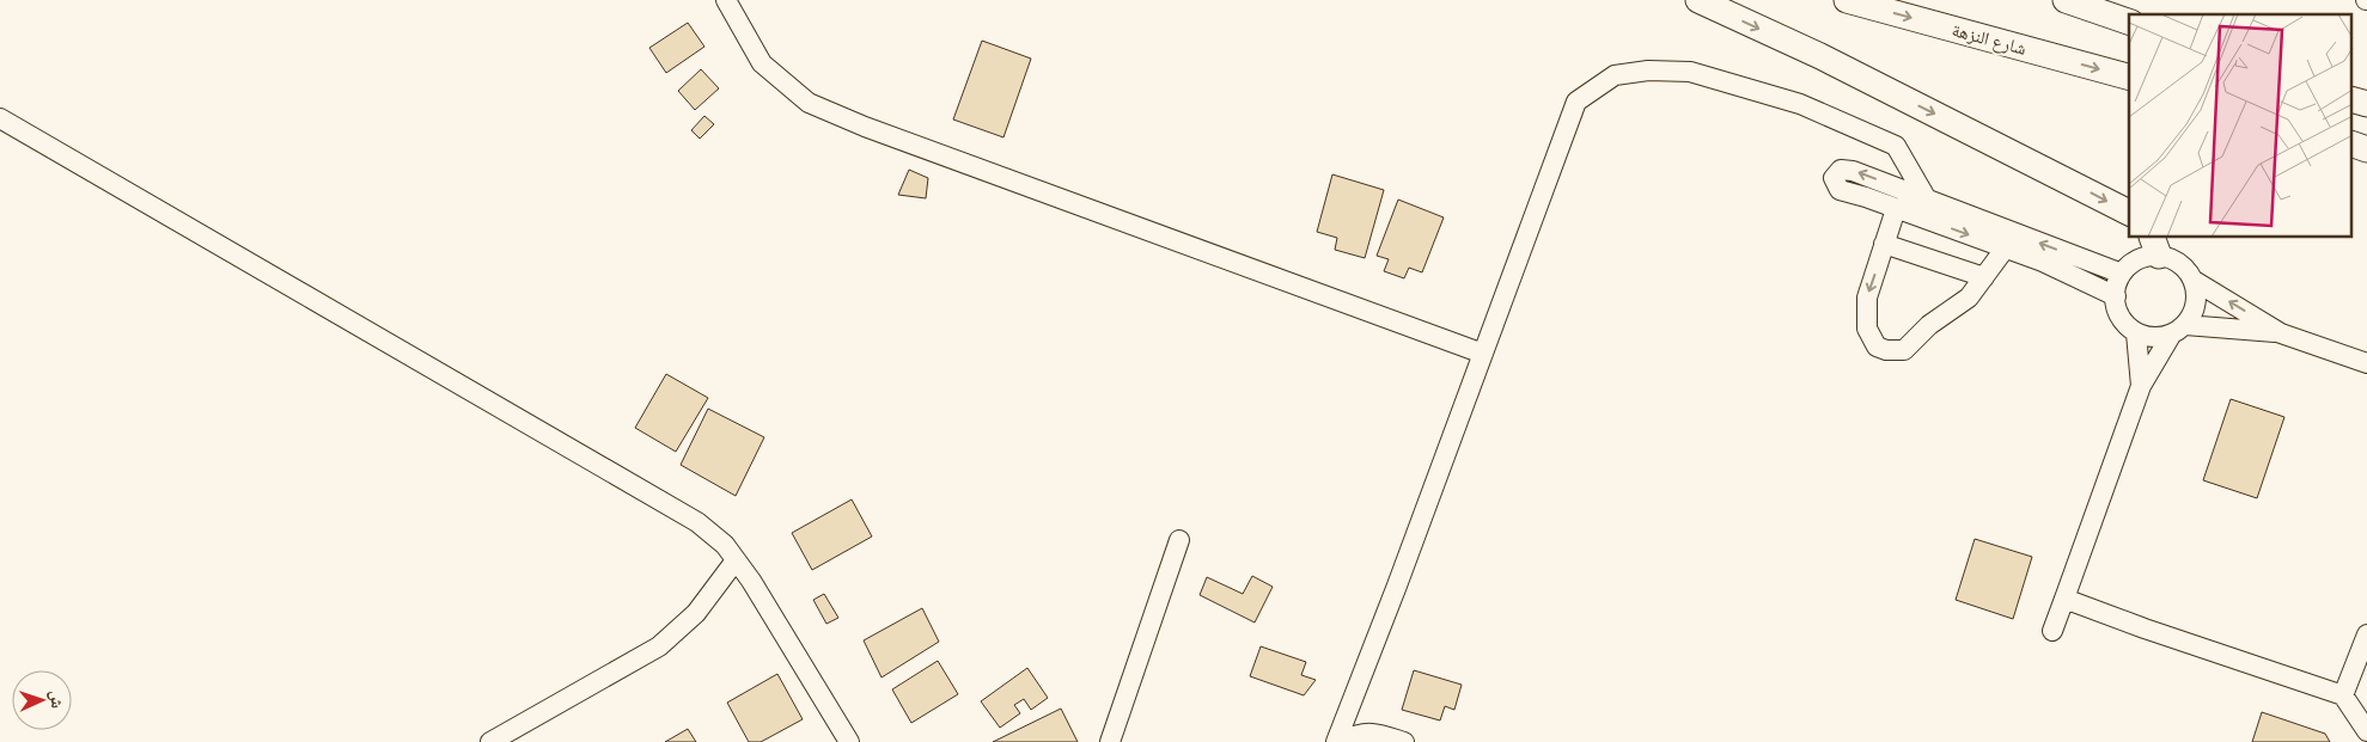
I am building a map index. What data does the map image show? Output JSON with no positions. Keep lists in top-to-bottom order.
{
  "streets": {
    "main road": ["شارع النزهة"]
  },
  "north": "right"
}
